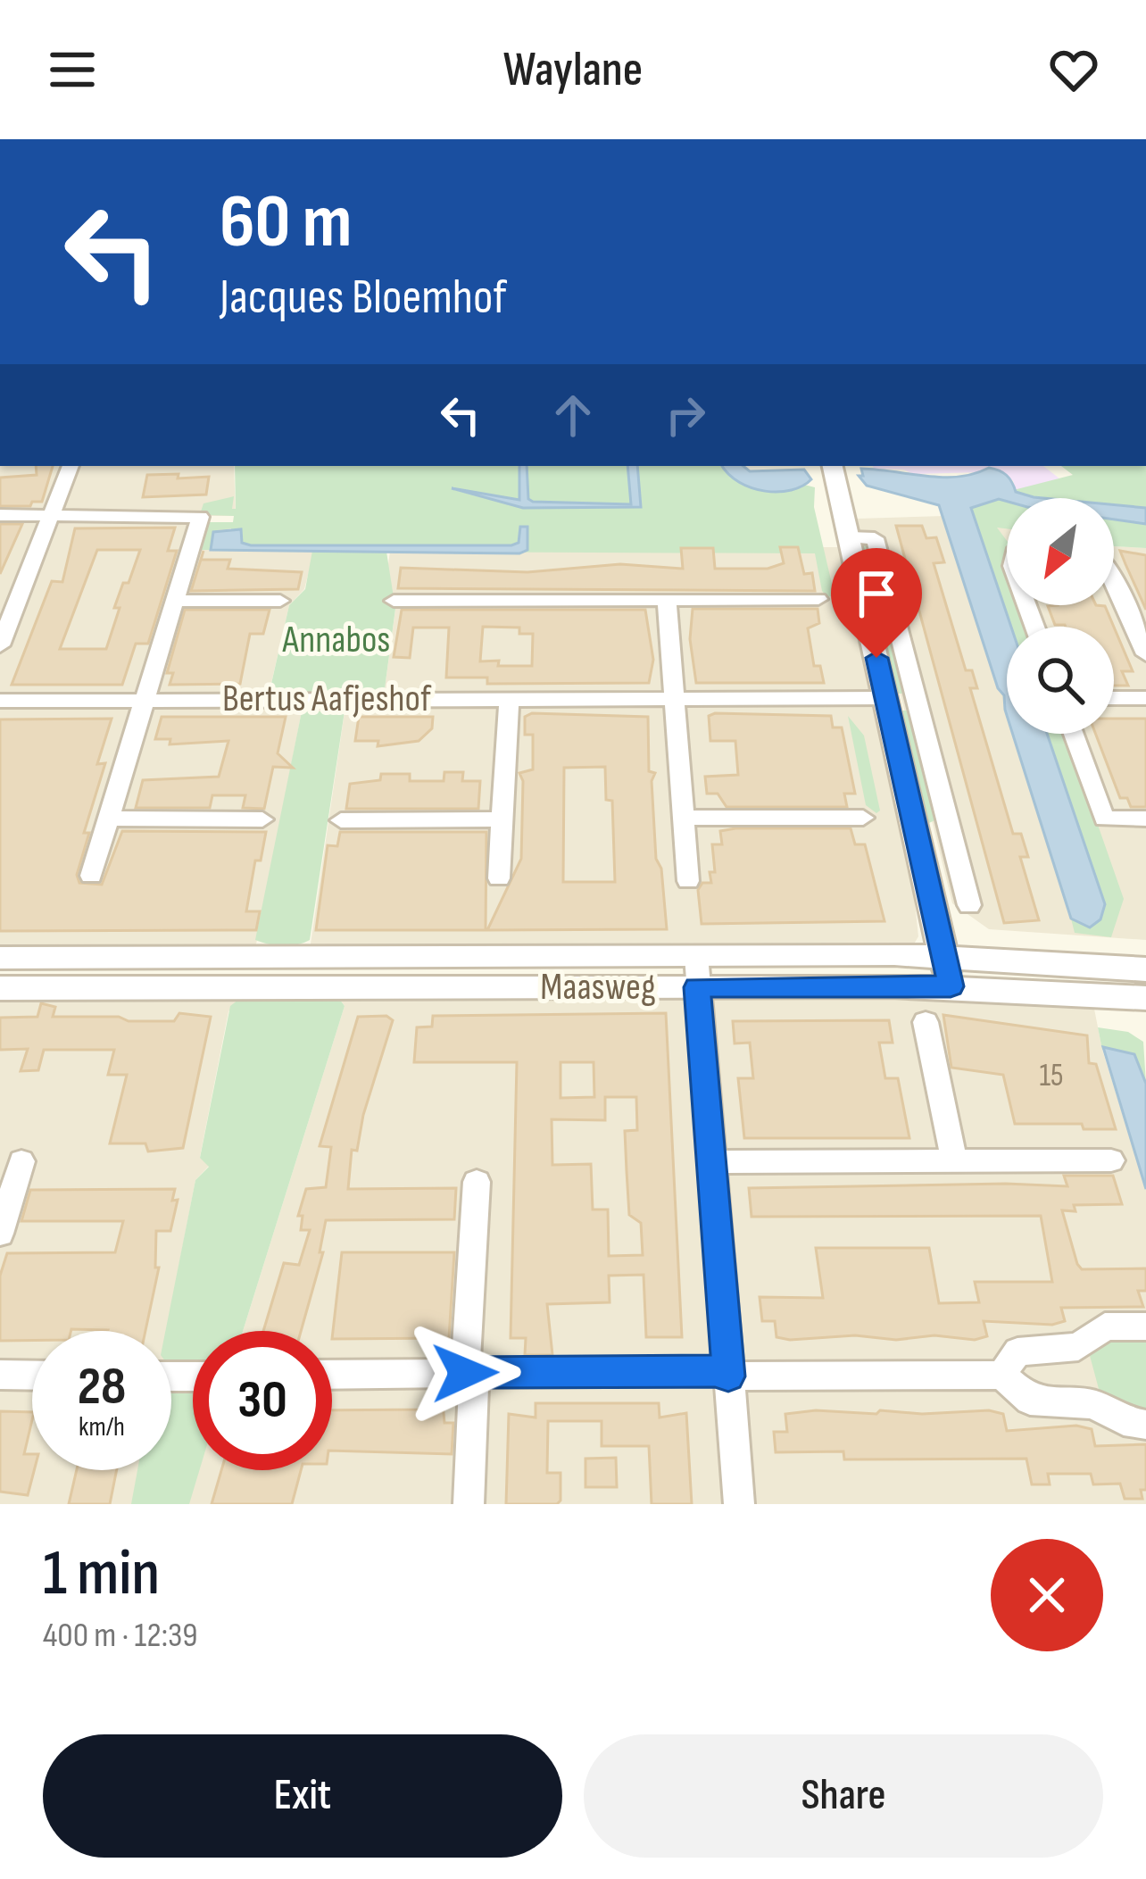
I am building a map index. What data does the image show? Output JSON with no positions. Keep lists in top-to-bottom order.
{
  "streets": {
    "street": ["Bertus Aafjeshof", "Maasweg"]
  },
  "parks": ["Annabos"],
  "house_numbers": ["15"],
  "north": "bottom left",
  "page": {
    "header": "Waylane",
    "turn": ["60 m", "Jacques Bloemhof"],
    "speed": "28 km/h",
    "limit": "30",
    "heading": ["1 min", "400 m · 12:39"],
    "buttons": ["Exit", "Share"]
  }
}
